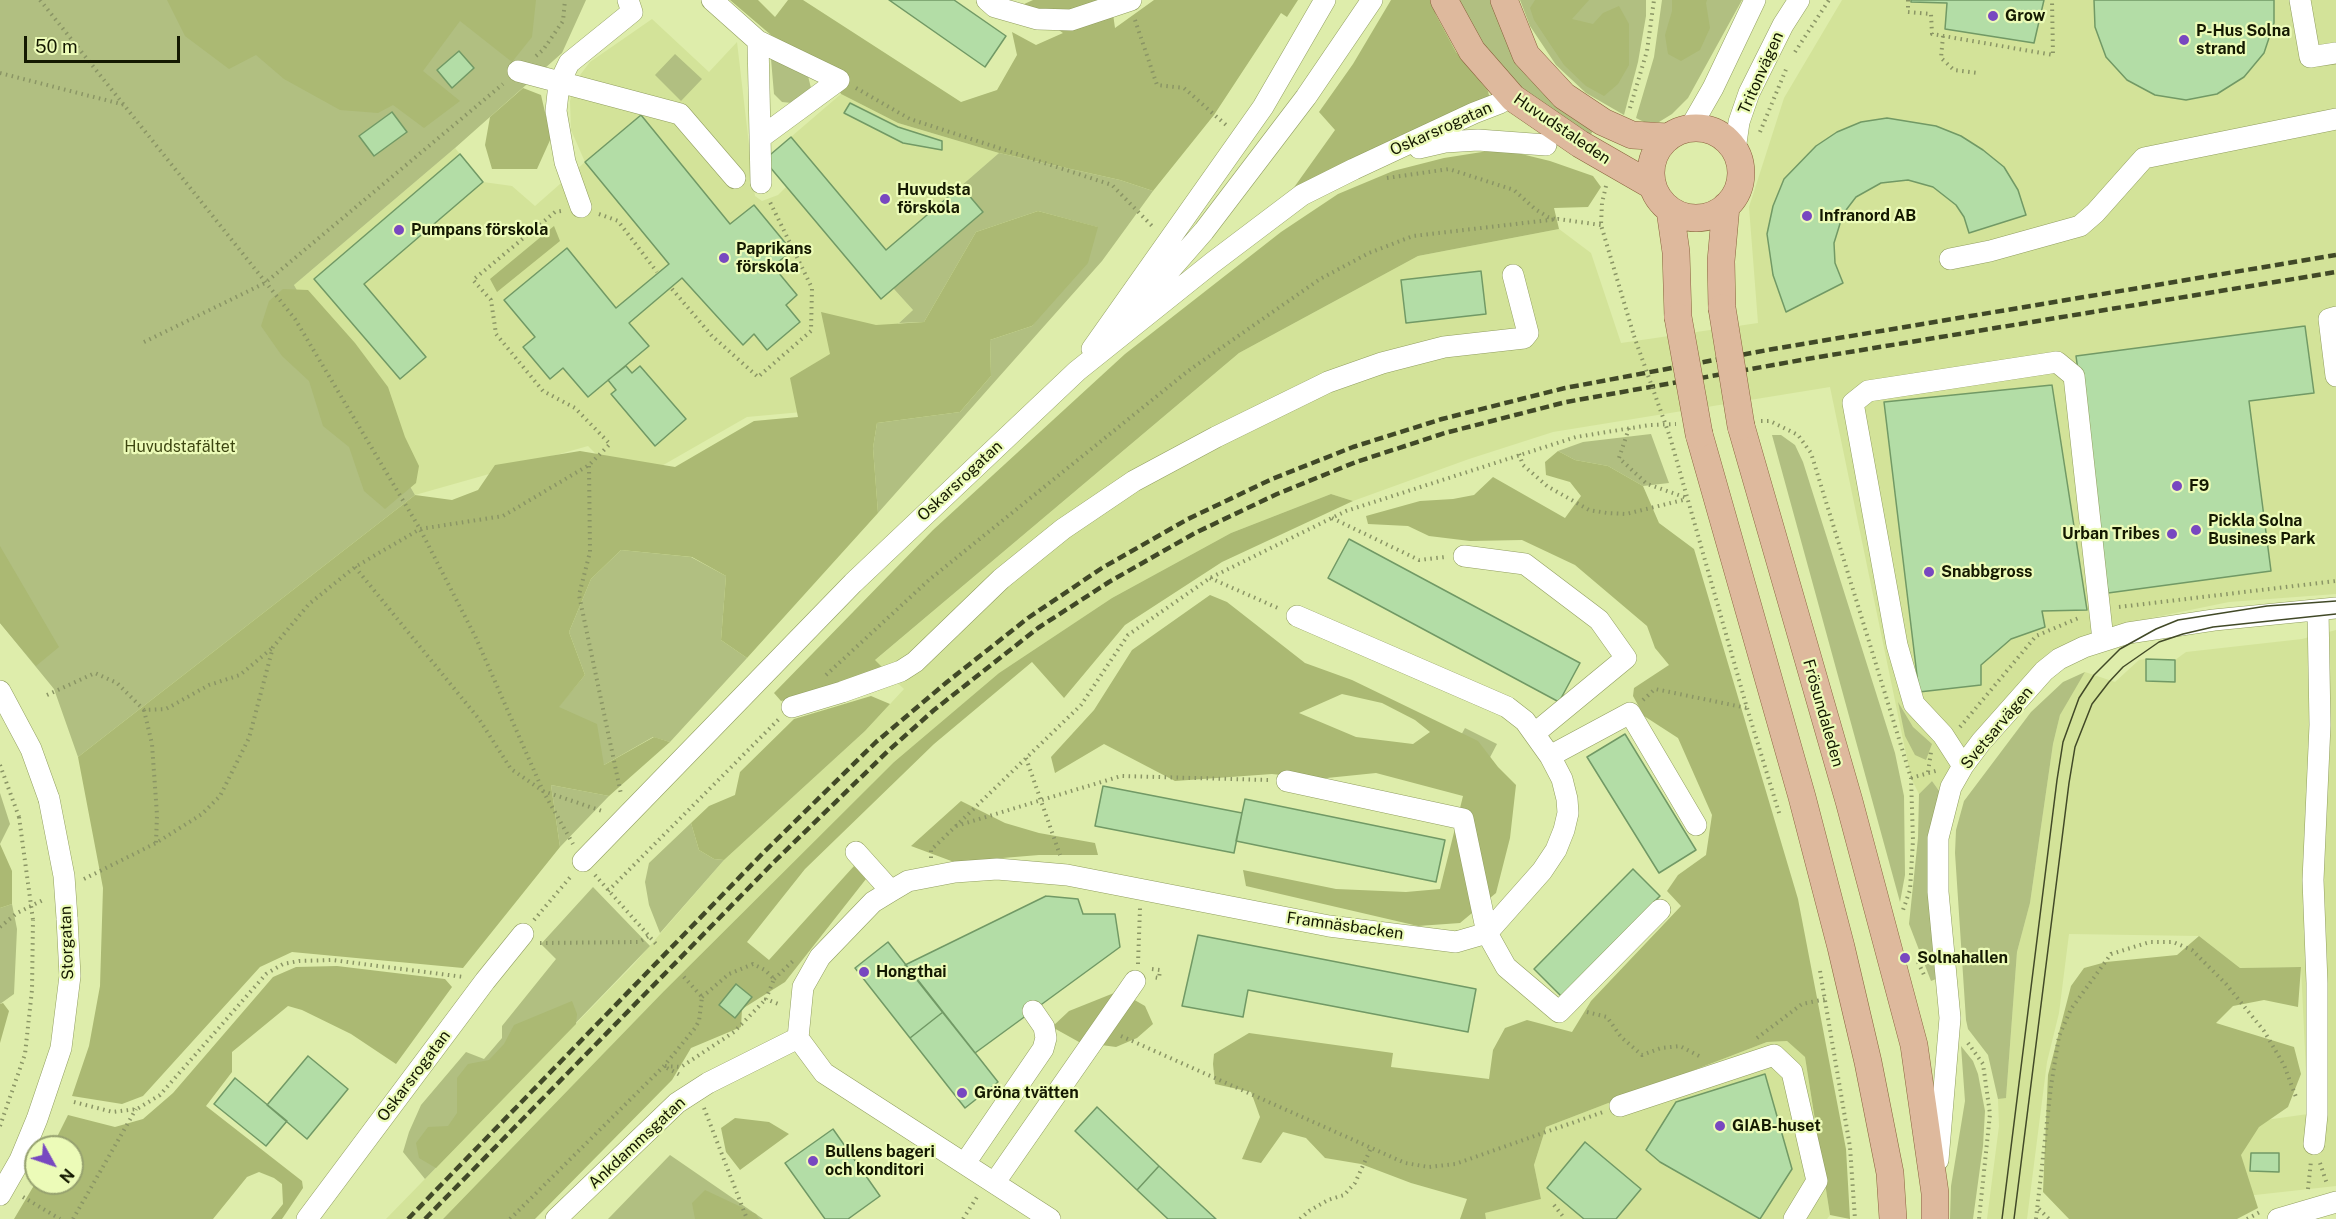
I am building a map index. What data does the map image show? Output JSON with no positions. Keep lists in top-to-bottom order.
{
  "streets": {
    "main road": ["Huvudstaleden", "Frösundaleden"],
    "street": [
      "Tritonvägen",
      "Oskarsrogatan",
      "Svetsarvägen",
      "Framnäsbacken",
      "Storgatan",
      "Ankdammsgatan"
    ]
  },
  "crossings": [
    ["Tritonvägen", "Huvudstaleden"],
    ["Tritonvägen", "Frösundaleden"],
    ["Huvudstaleden", "Frösundaleden"],
    ["Frösundaleden", "Svetsarvägen"],
    ["Framnäsbacken", "Ankdammsgatan"]
  ],
  "parks": ["Huvudstafältet"],
  "places": [
    "Grow",
    "P-Hus Solna strand",
    "Huvudsta förskola",
    "Infranord AB",
    "Pumpans förskola",
    "Paprikans förskola",
    "F9",
    "Pickla Solna Business Park",
    "Urban Tribes",
    "Snabbgross",
    "Solnahallen",
    "Hongthai",
    "Gröna tvätten",
    "GIAB-huset",
    "Bullens bageri och konditori"
  ],
  "scale_bar": "50 m",
  "north": "bottom right"
}
